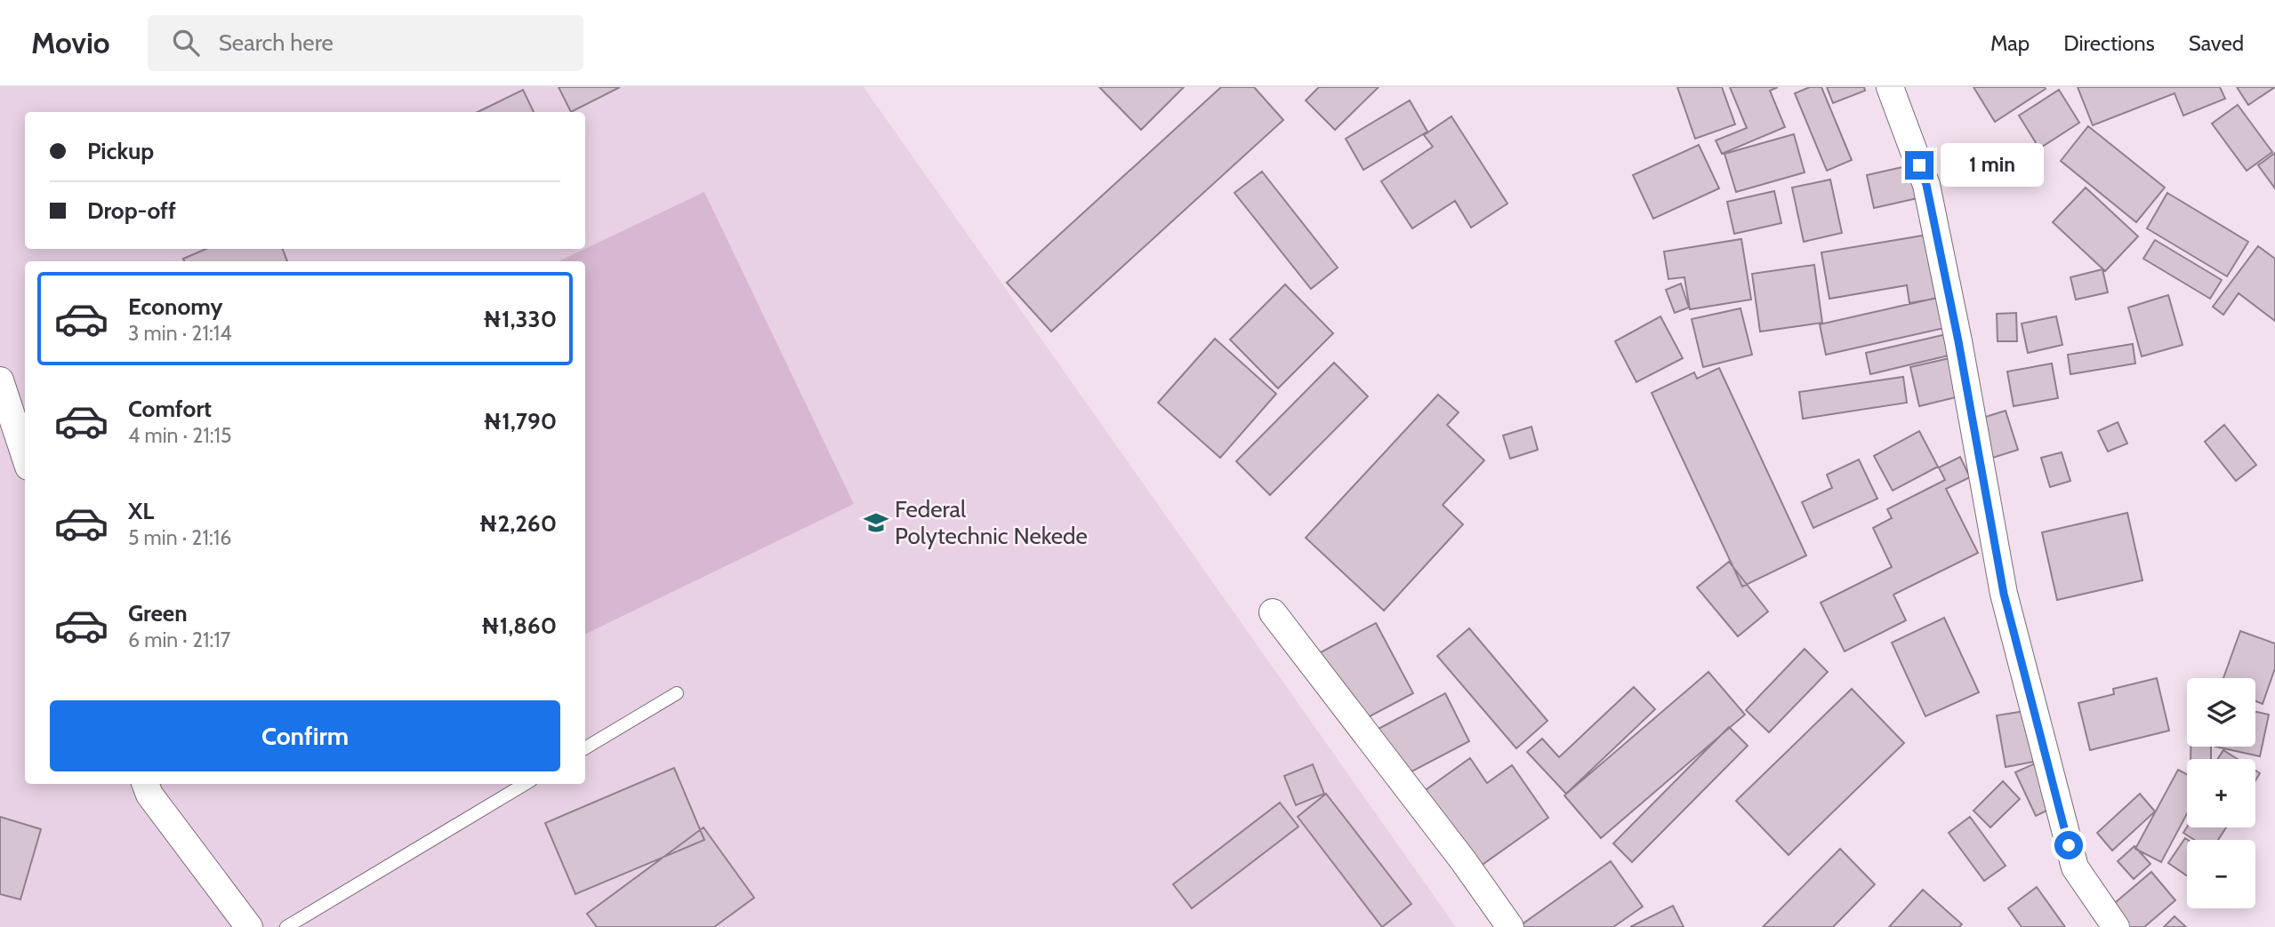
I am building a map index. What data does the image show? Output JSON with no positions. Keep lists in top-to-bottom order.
{
  "places": {
    "school or university": ["Federal Polytechnic Nekede"]
  },
  "page": {
    "header": "Movio",
    "search": "Search here",
    "nav": ["Map", "Directions", "Saved"],
    "banner": ["Pickup", "Drop-off"],
    "bubble": "1 min",
    "list": [
      {
        "name": "Economy",
        "note": "3 min · 21:14",
        "value": "₦1,330"
      },
      {
        "name": "Comfort",
        "note": "4 min · 21:15",
        "value": "₦1,790"
      },
      {
        "name": "XL",
        "note": "5 min · 21:16",
        "value": "₦2,260"
      },
      {
        "name": "Green",
        "note": "6 min · 21:17",
        "value": "₦1,860"
      }
    ],
    "map_buttons": ["+", "−"],
    "buttons": "Confirm"
  }
}
